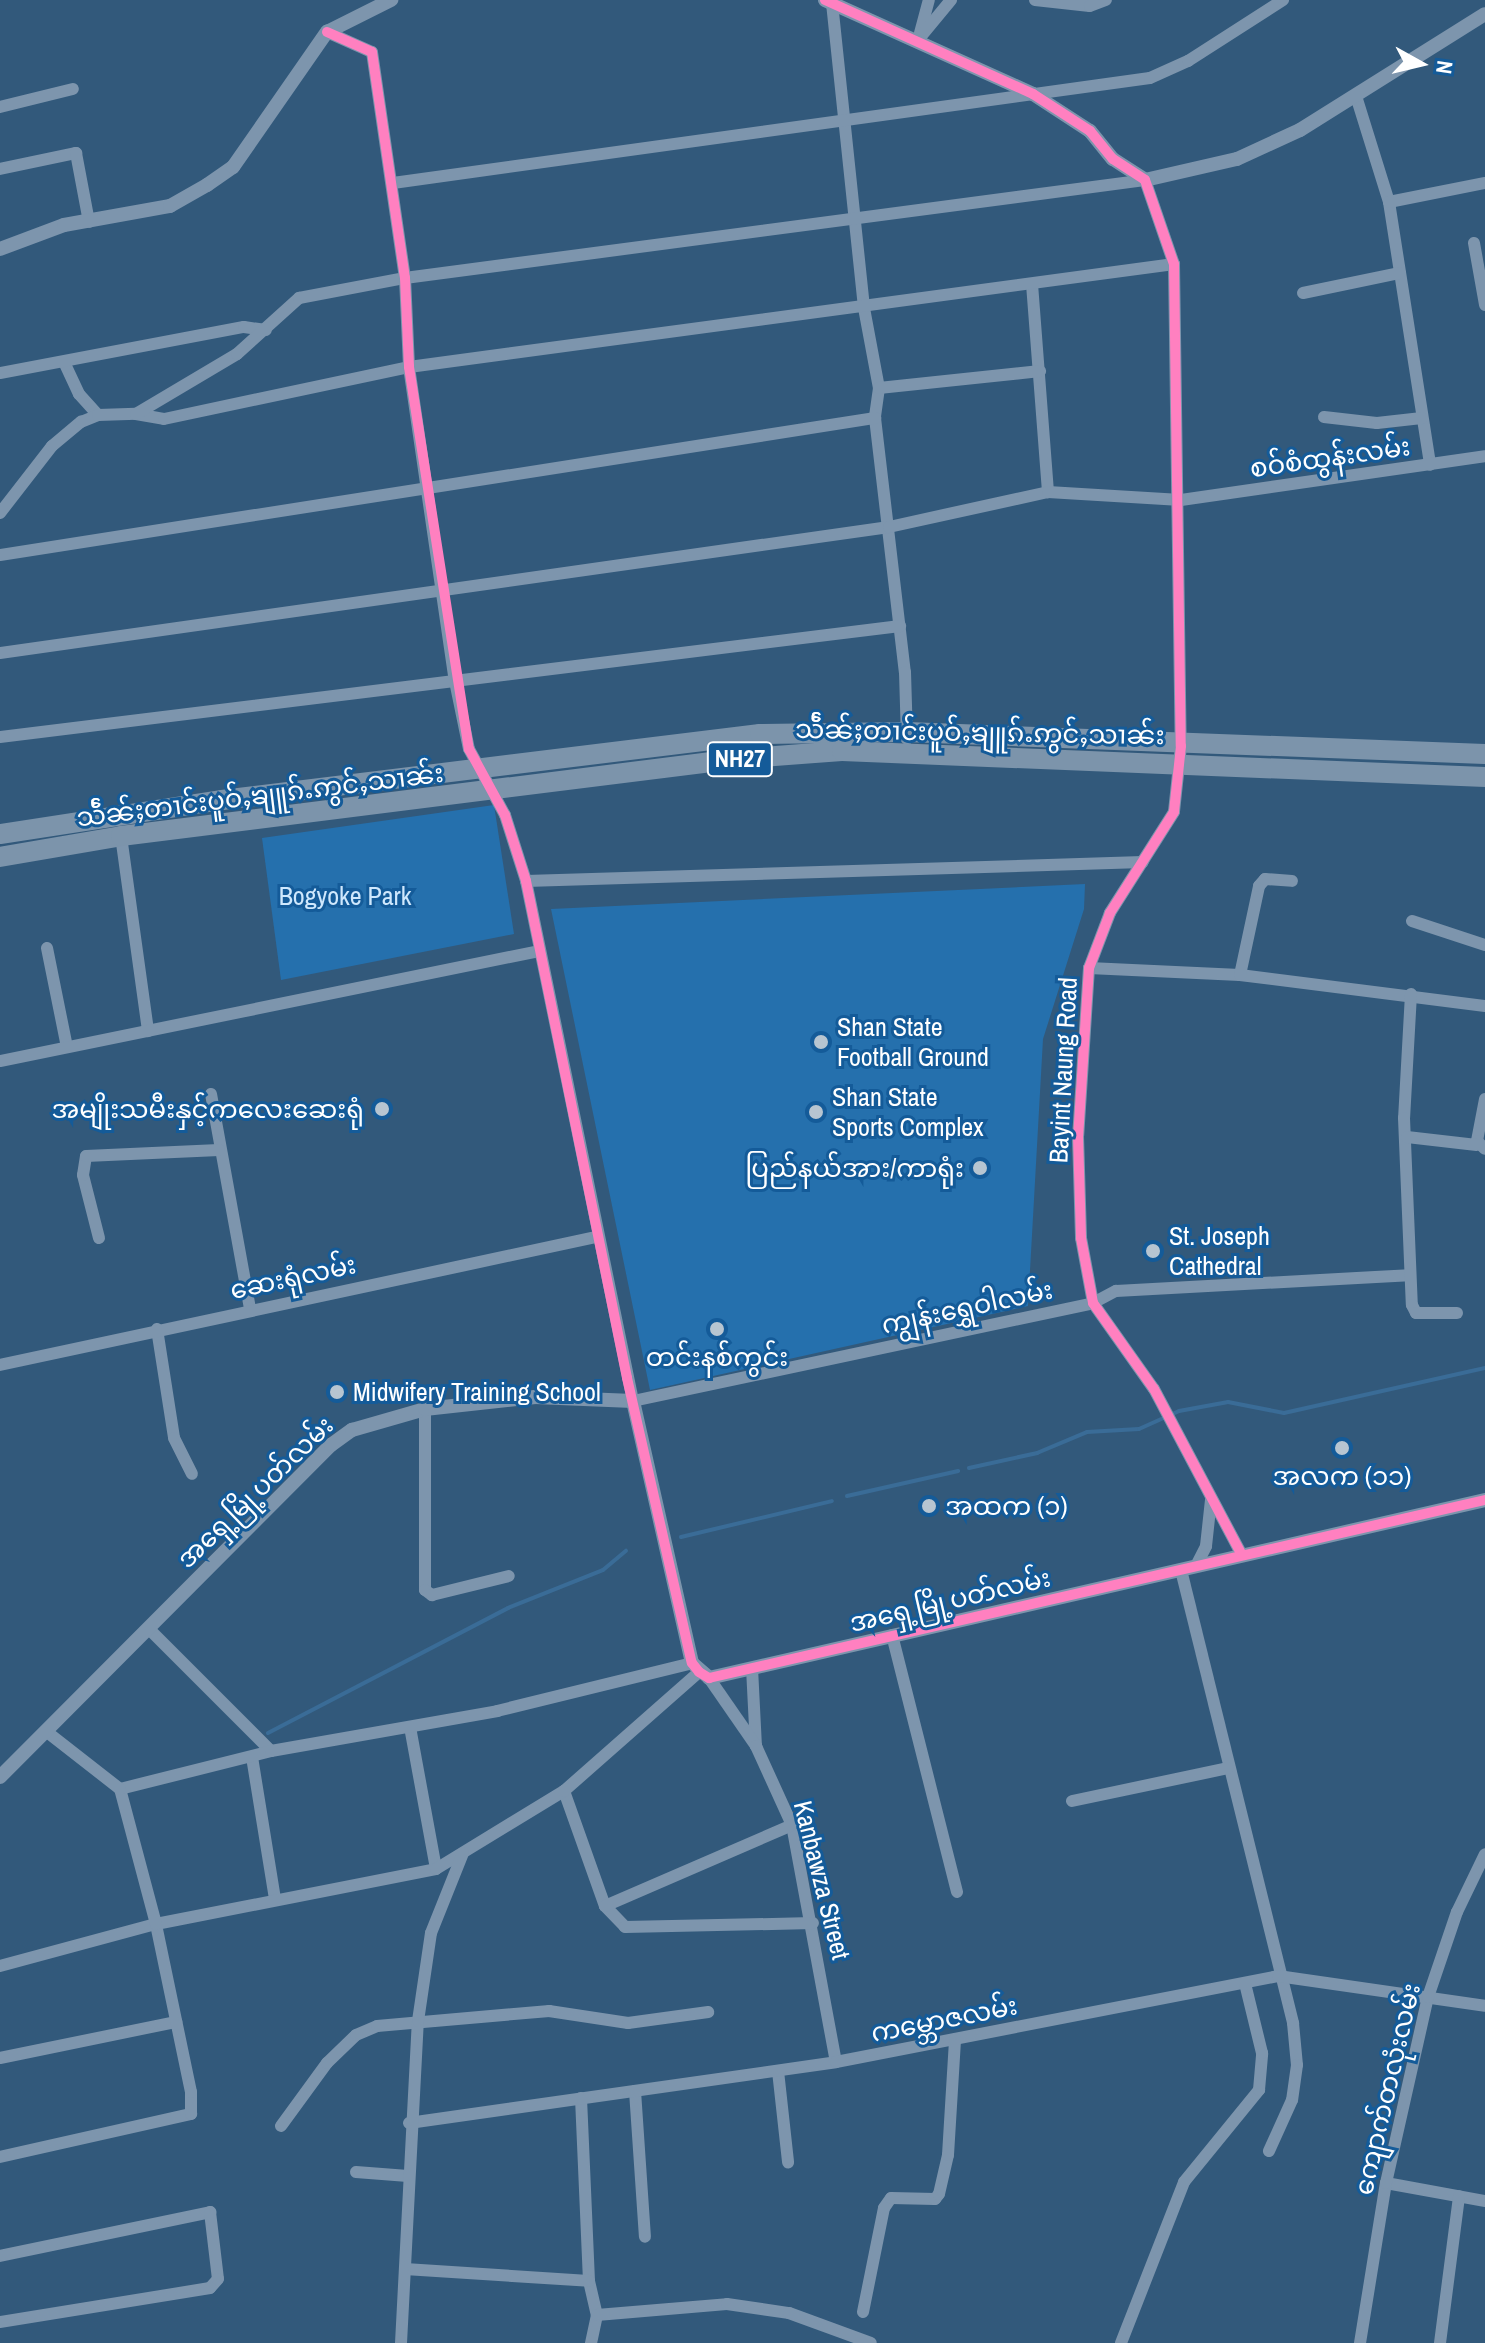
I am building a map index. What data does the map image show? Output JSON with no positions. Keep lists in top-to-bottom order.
{
  "streets": {
    "highway": ["သဵႅၼ်ႈတၢင်းပူဝ်ႇၶျူၵ်ႉဢွင်ႇသၢၼ်း", "NH27"],
    "street": [
      "စဝ်စံထွန်းလမ်း",
      "Bayint Naung Road",
      "ဆေးရုံလမ်း",
      "ကျွန်းရွှေဝါလမ်း",
      "အရှေ့မြို့ပတ်လမ်း",
      "Kanbawza Street",
      "ကမ္ဘောဇလမ်း",
      "ကျောက်တလုံးလမ်း"
    ]
  },
  "crossings": [
    ["စဝ်စံထွန်းလမ်း", "Bayint Naung Road"],
    ["သဵႅၼ်ႈတၢင်းပူဝ်ႇၶျူၵ်ႉဢွင်ႇသၢၼ်း", "Bayint Naung Road"],
    ["Bayint Naung Road", "ကျွန်းရွှေဝါလမ်း"],
    ["Bayint Naung Road", "အရှေ့မြို့ပတ်လမ်း"],
    ["ကျွန်းရွှေဝါလမ်း", "အရှေ့မြို့ပတ်လမ်း"],
    ["အရှေ့မြို့ပတ်လမ်း", "Kanbawza Street"],
    ["Kanbawza Street", "ကမ္ဘောဇလမ်း"],
    ["ကမ္ဘောဇလမ်း", "ကျောက်တလုံးလမ်း"]
  ],
  "parks": ["Bogyoke Park"],
  "places": [
    "Shan State Football Ground",
    "အမျိုးသမီးနှင့်ကလေးဆေးရုံ",
    "Shan State Sports Complex",
    "ပြည်နယ်အား/ကာရုံး",
    "St. Joseph Cathedral",
    "တင်းနစ်ကွင်း",
    "Midwifery Training School",
    "အလက (၁၁)",
    "အထက (၁)"
  ],
  "north": "right"
}
